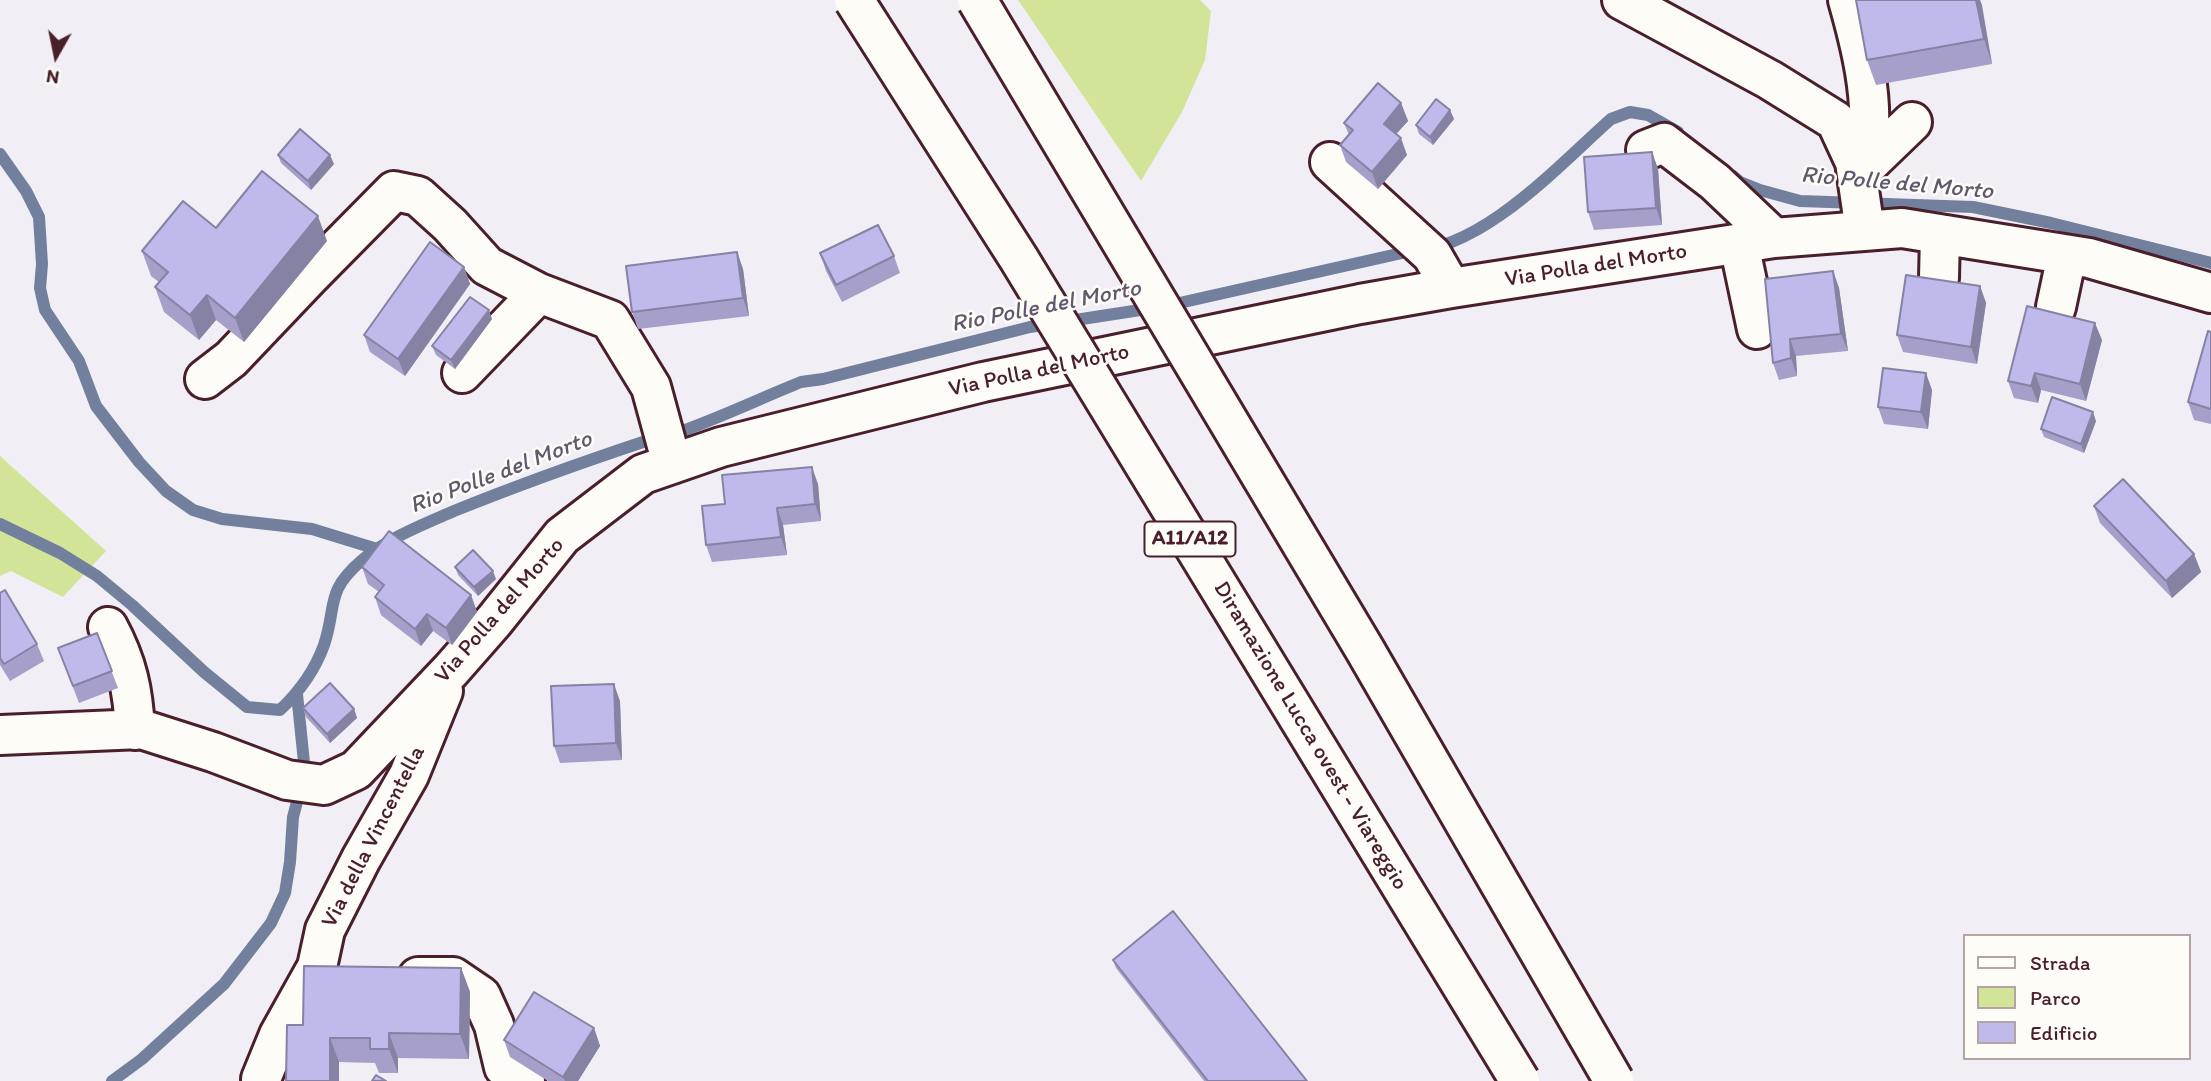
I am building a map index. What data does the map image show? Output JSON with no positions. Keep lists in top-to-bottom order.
{
  "streets": {
    "main road": [
      "Via Polla del Morto",
      "A11/A12",
      "Diramazione Lucca ovest - Viareggio",
      "Via della Vincentella"
    ]
  },
  "crossings": [
    ["Via Polla del Morto", "Via della Vincentella"]
  ],
  "water": ["Rio Polle del Morto"],
  "legend": ["Strada", "Parco", "Edificio"],
  "north": "bottom"
}
